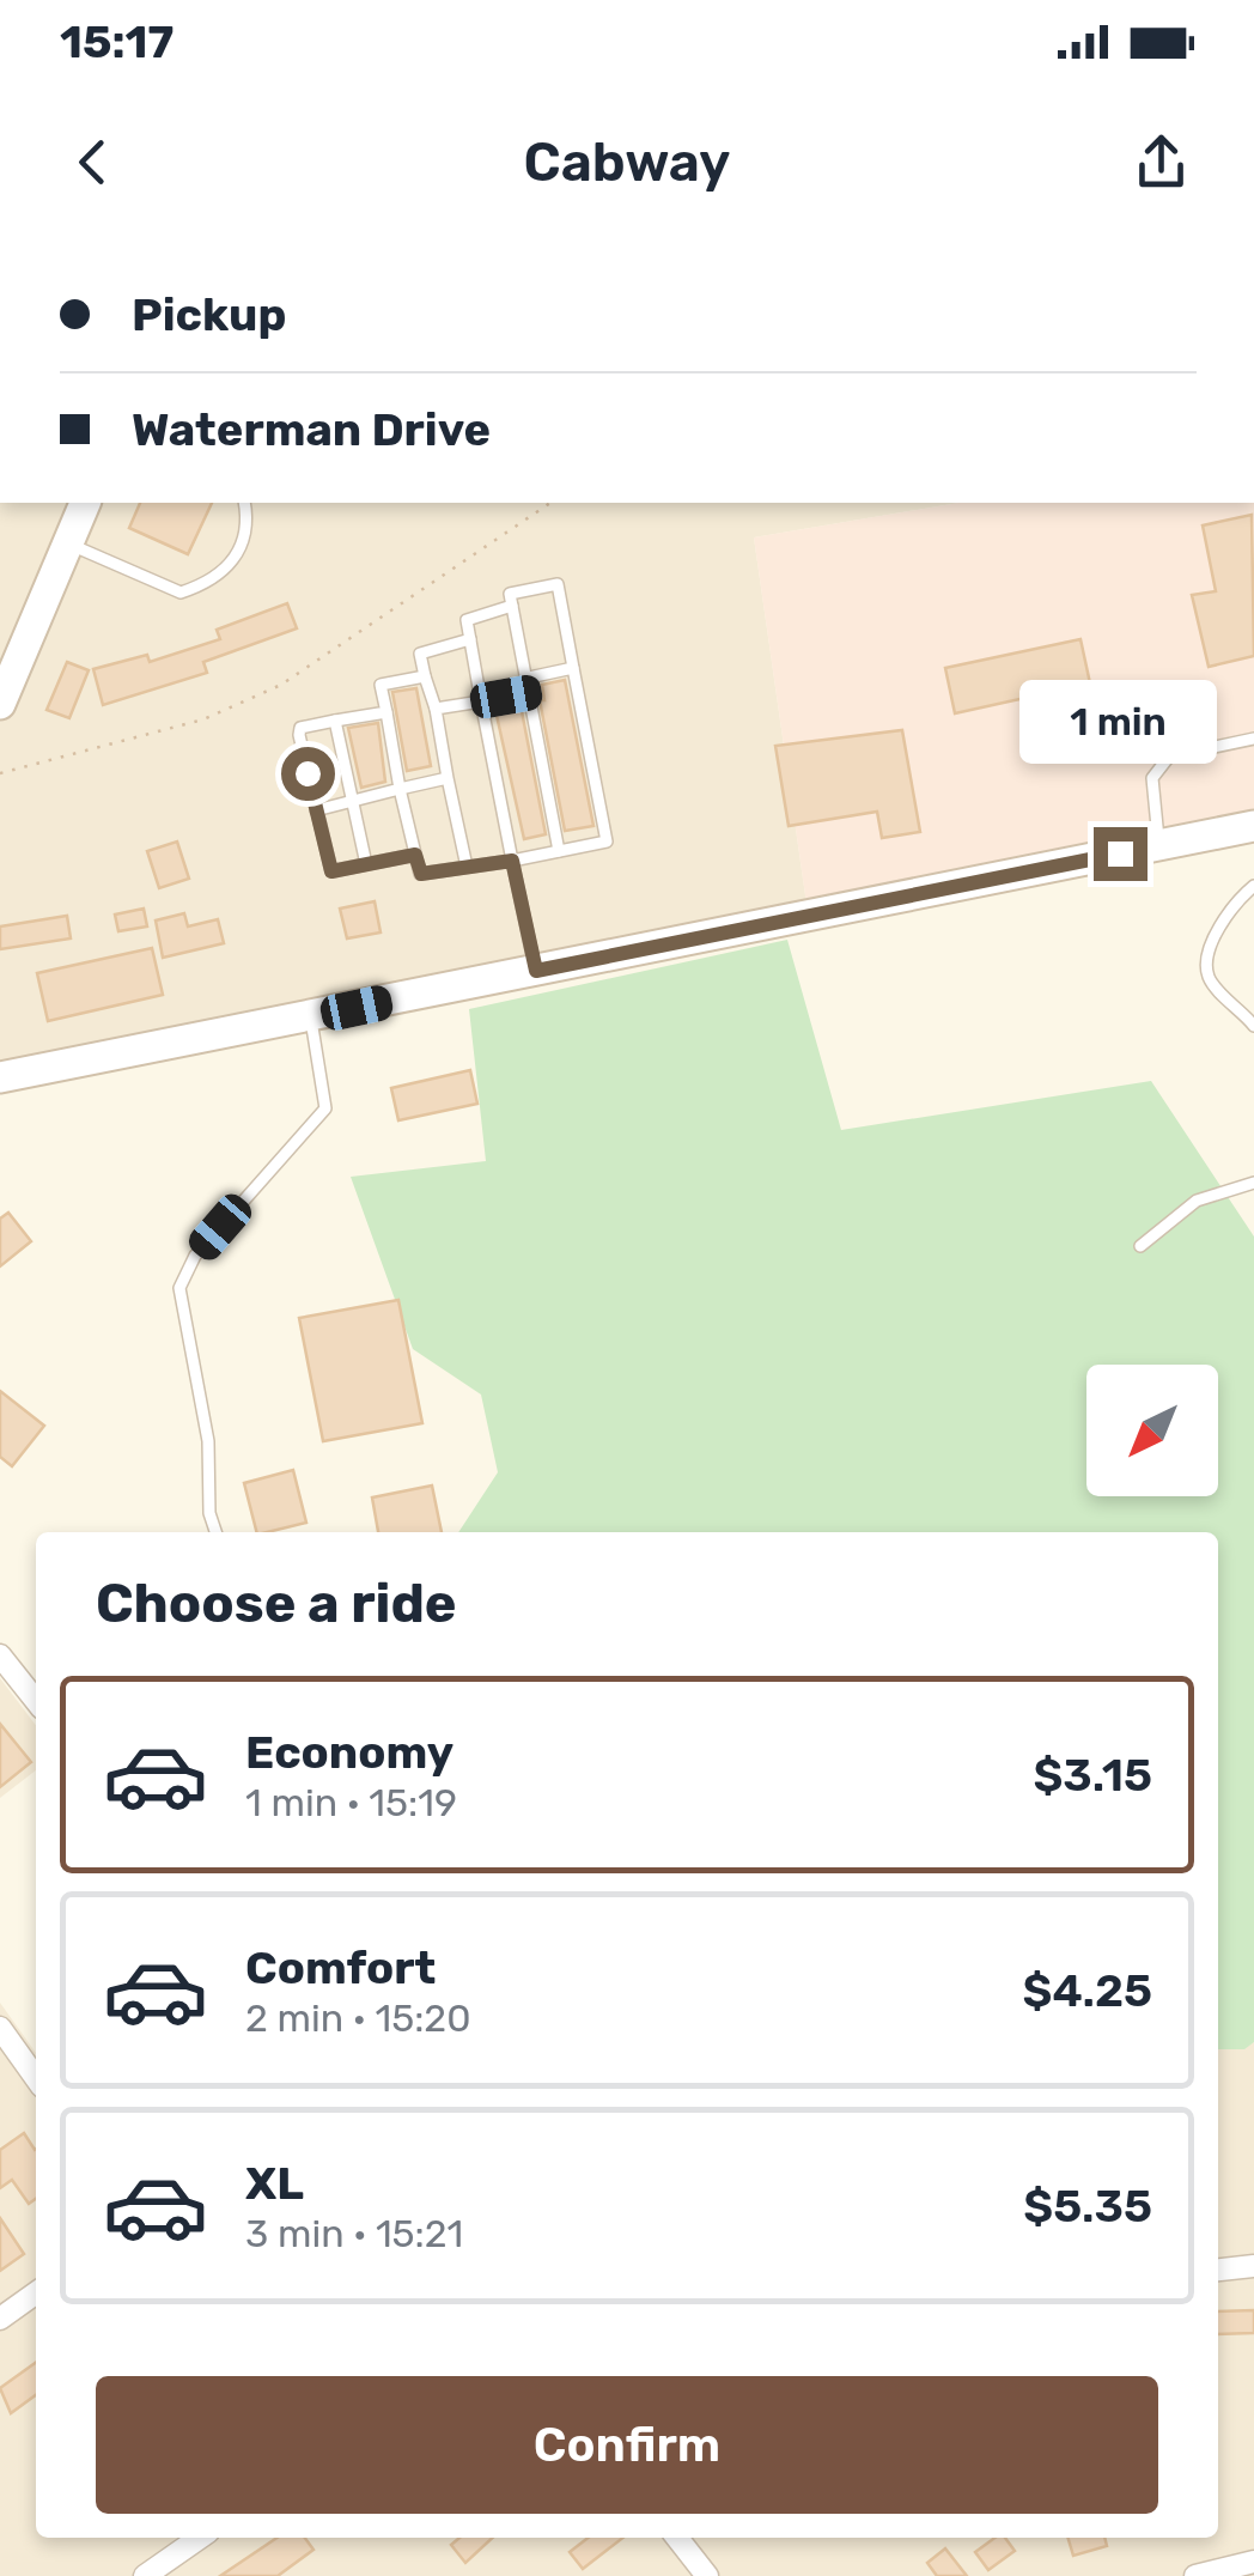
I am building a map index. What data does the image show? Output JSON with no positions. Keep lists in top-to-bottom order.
{
  "north": "bottom left",
  "page": {
    "status": "15:17",
    "header": "Cabway",
    "banner": ["Pickup", "Waterman Drive"],
    "bubble": "1 min",
    "heading": "Choose a ride",
    "list": [
      {
        "name": "Economy",
        "note": "1 min · 15:19",
        "value": "$3.15"
      },
      {
        "name": "Comfort",
        "note": "2 min · 15:20",
        "value": "$4.25"
      },
      {
        "name": "XL",
        "note": "3 min · 15:21",
        "value": "$5.35"
      }
    ],
    "buttons": "Confirm"
  }
}
